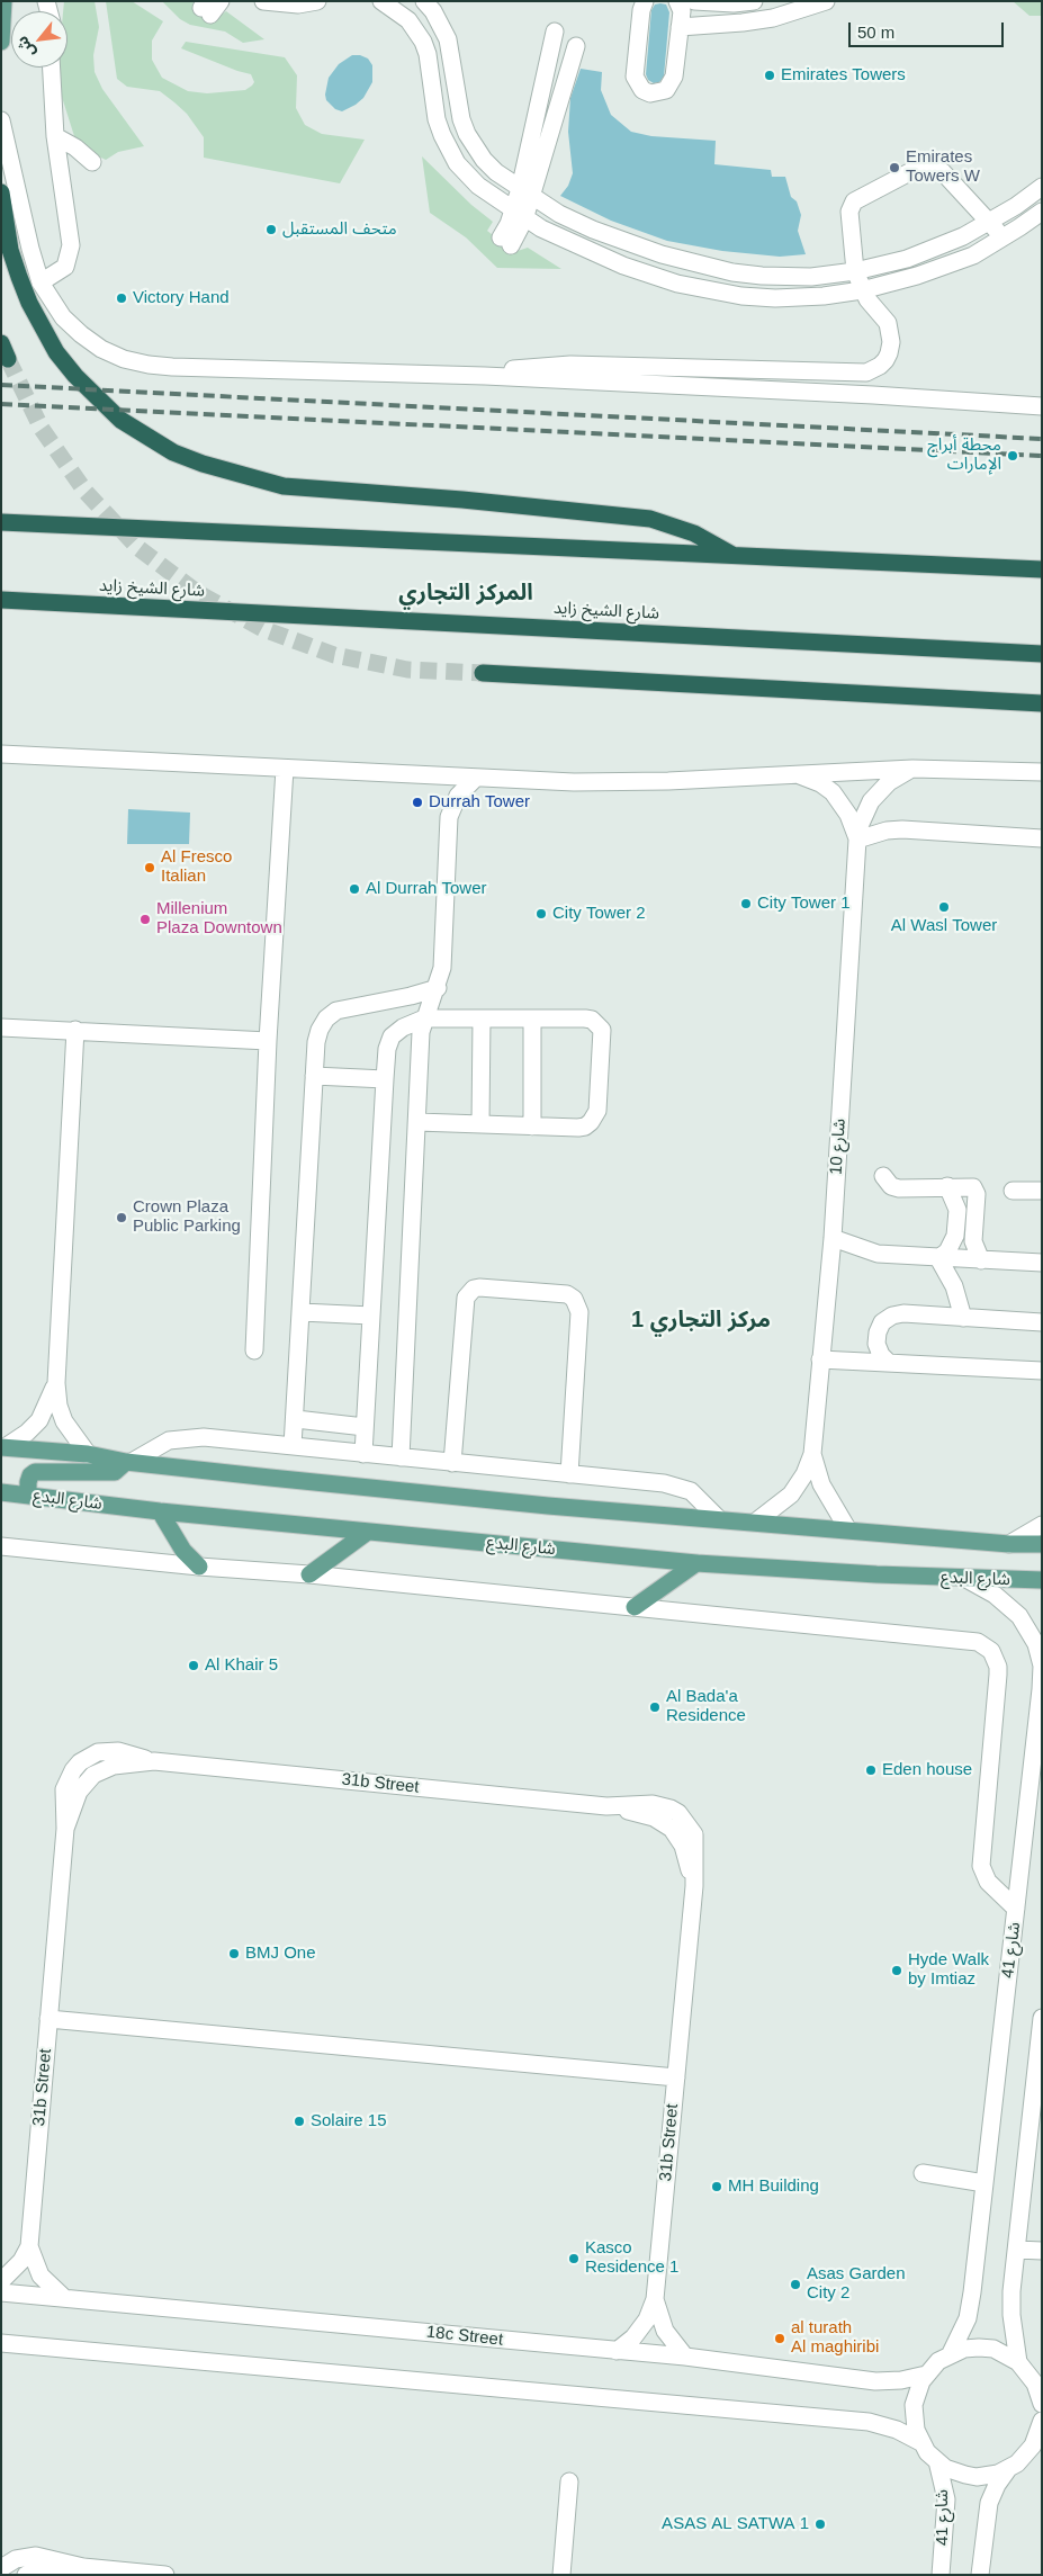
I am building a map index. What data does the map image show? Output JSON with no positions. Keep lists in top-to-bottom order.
{
  "streets": {
    "highway": ["شارع الشيخ زايد"],
    "main road": ["شارع البدع"],
    "street": [
      "شارع 10",
      "31b Street",
      "شارع 41",
      "18c Street"
    ]
  },
  "crossings": [
    ["شارع البدع", "شارع 41"],
    ["31b Street", "18c Street"]
  ],
  "districts": ["المركز التجاري", "مركز التجاري 1"],
  "places": [
    "Emirates Towers",
    "Emirates Towers W",
    "متحف المستقبل",
    "Victory Hand",
    "محطة أبراج الإمارات",
    "Durrah Tower",
    "Al Fresco Italian",
    "Al Durrah Tower",
    "City Tower 1",
    "Al Wasl Tower",
    "City Tower 2",
    "Millenium Plaza Downtown",
    "Crown Plaza Public Parking",
    "Al Khair 5",
    "Al Bada'a Residence",
    "Eden house",
    "BMJ One",
    "Hyde Walk by Imtiaz",
    "Solaire 15",
    "MH Building",
    "Kasco Residence 1",
    "Asas Garden City 2",
    "al turath Al maghiribi",
    "ASAS AL SATWA 1"
  ],
  "scale_bar": "50 m",
  "north": "bottom left"
}
